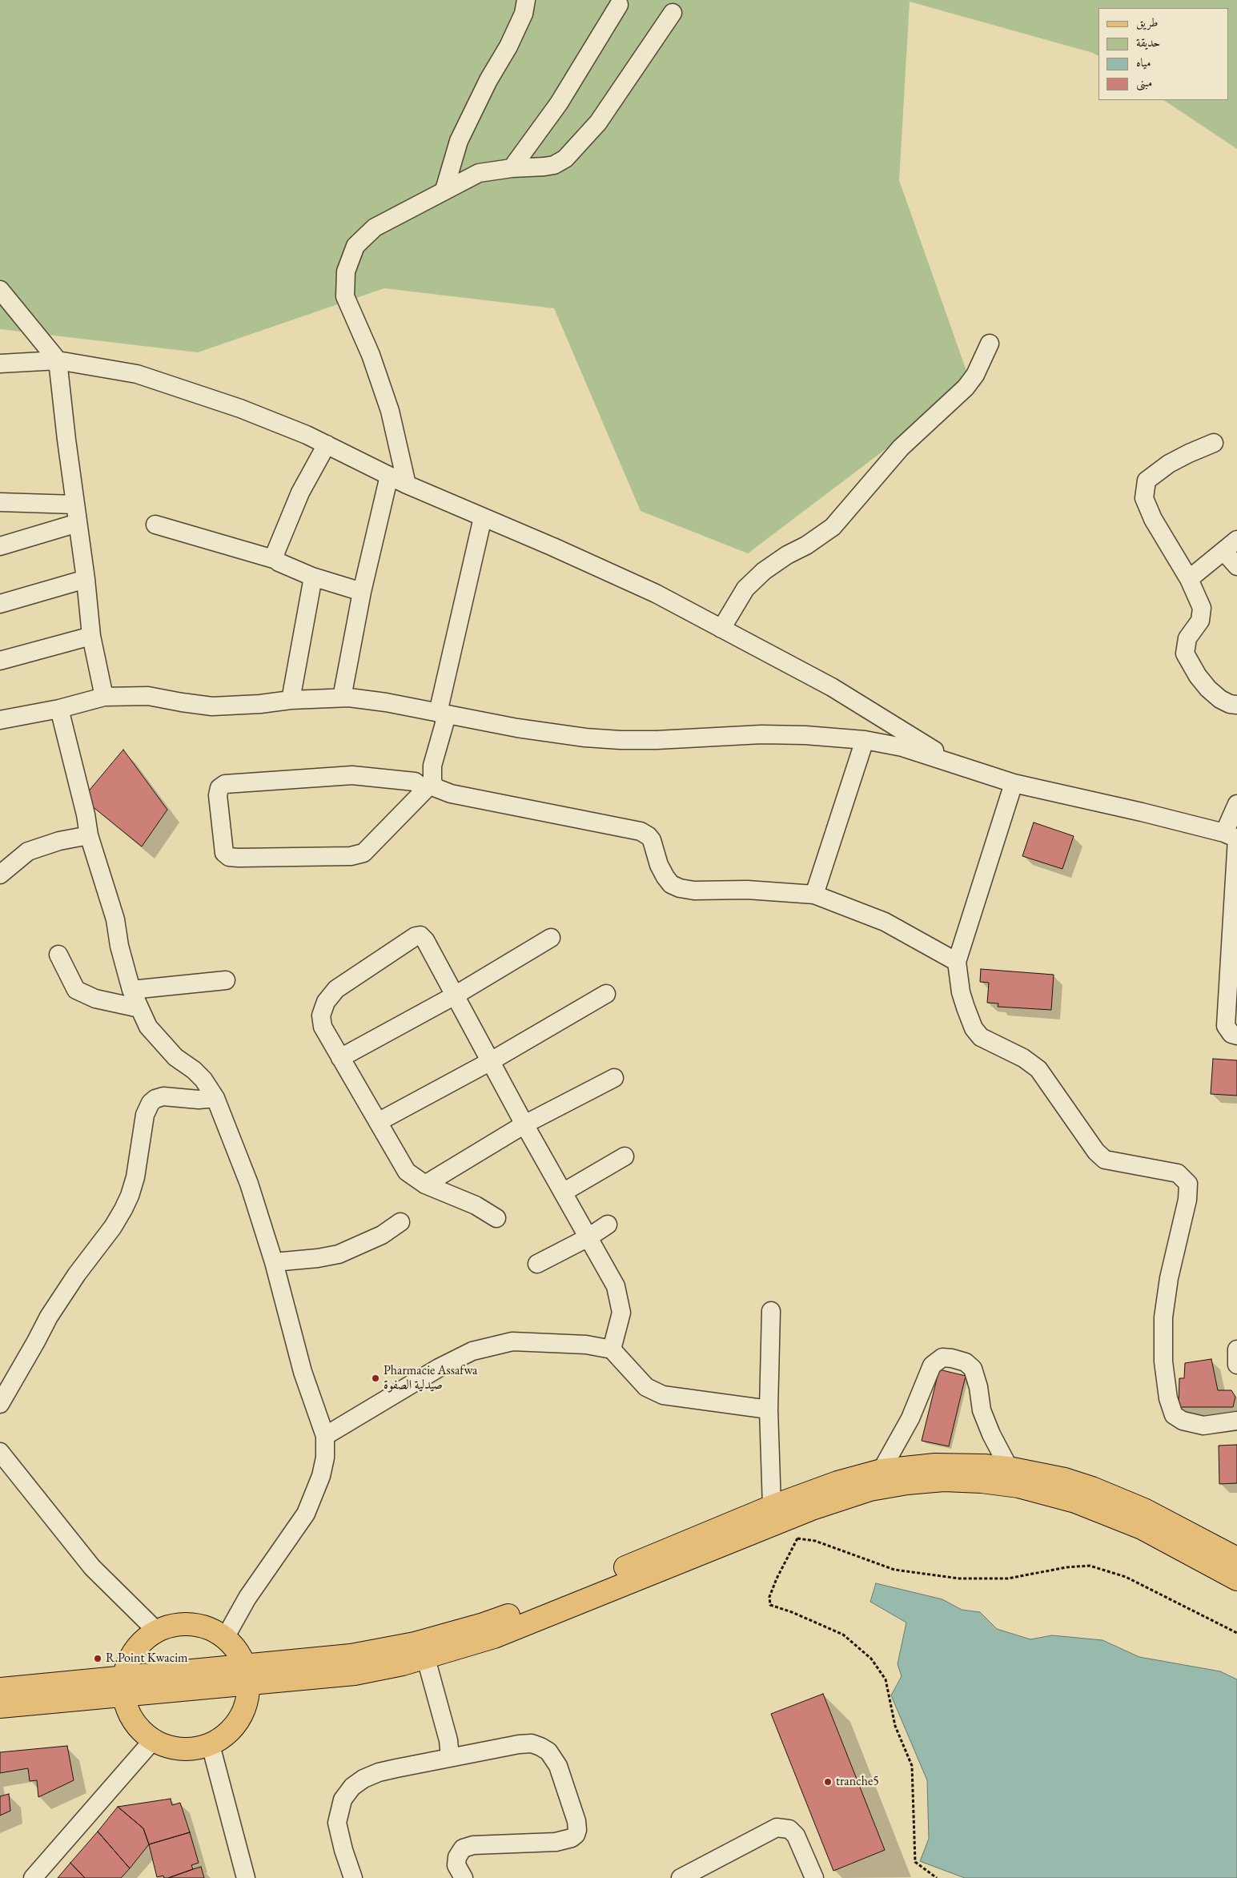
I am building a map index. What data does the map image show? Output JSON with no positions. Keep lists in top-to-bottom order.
{
  "places": ["Pharmacie Assafwa صيدلية الصفوة", "R.Point Kwacim", "tranche5"],
  "legend": [
    "طريق",
    "حديقة",
    "مياه",
    "مبنى"
  ]
}
